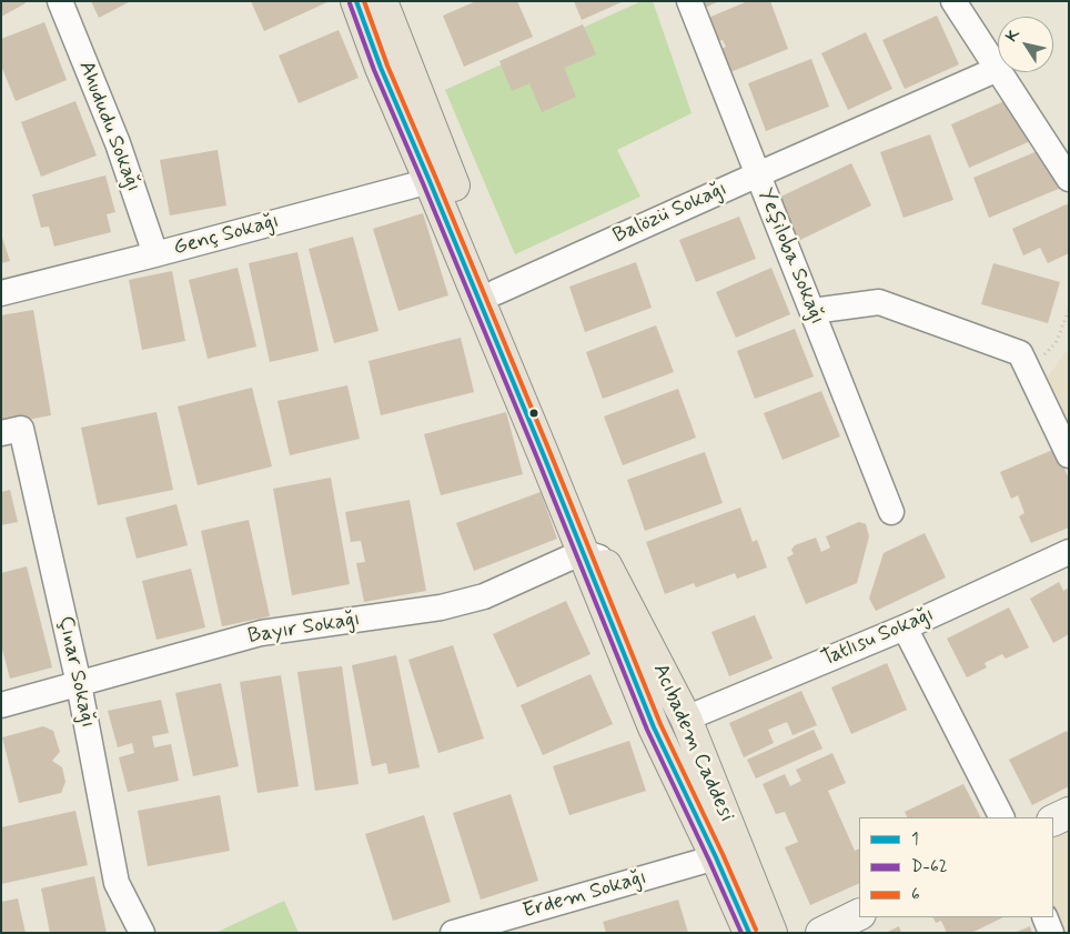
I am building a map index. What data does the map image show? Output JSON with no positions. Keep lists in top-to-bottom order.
{
  "streets": {
    "main road": ["Acıbadem Caddesi"],
    "street": [
      "Ahududu Sokağı",
      "Balözü Sokağı",
      "Genç Sokağı",
      "Yeşiloba Sokağı",
      "Bayır Sokağı",
      "Tatlısu Sokağı",
      "Çınar Sokağı",
      "Erdem Sokağı"
    ]
  },
  "crossings": [
    ["Ahududu Sokağı", "Genç Sokağı"],
    ["Balözü Sokağı", "Yeşiloba Sokağı"],
    ["Balözü Sokağı", "Acıbadem Caddesi"],
    ["Genç Sokağı", "Acıbadem Caddesi"],
    ["Bayır Sokağı", "Çınar Sokağı"],
    ["Bayır Sokağı", "Acıbadem Caddesi"],
    ["Tatlısu Sokağı", "Acıbadem Caddesi"],
    ["Acıbadem Caddesi", "Erdem Sokağı"]
  ],
  "lines": ["transit line 1", "transit line 6", "transit line D-62"],
  "legend": ["1", "D-62", "6"],
  "north": "top left"
}
